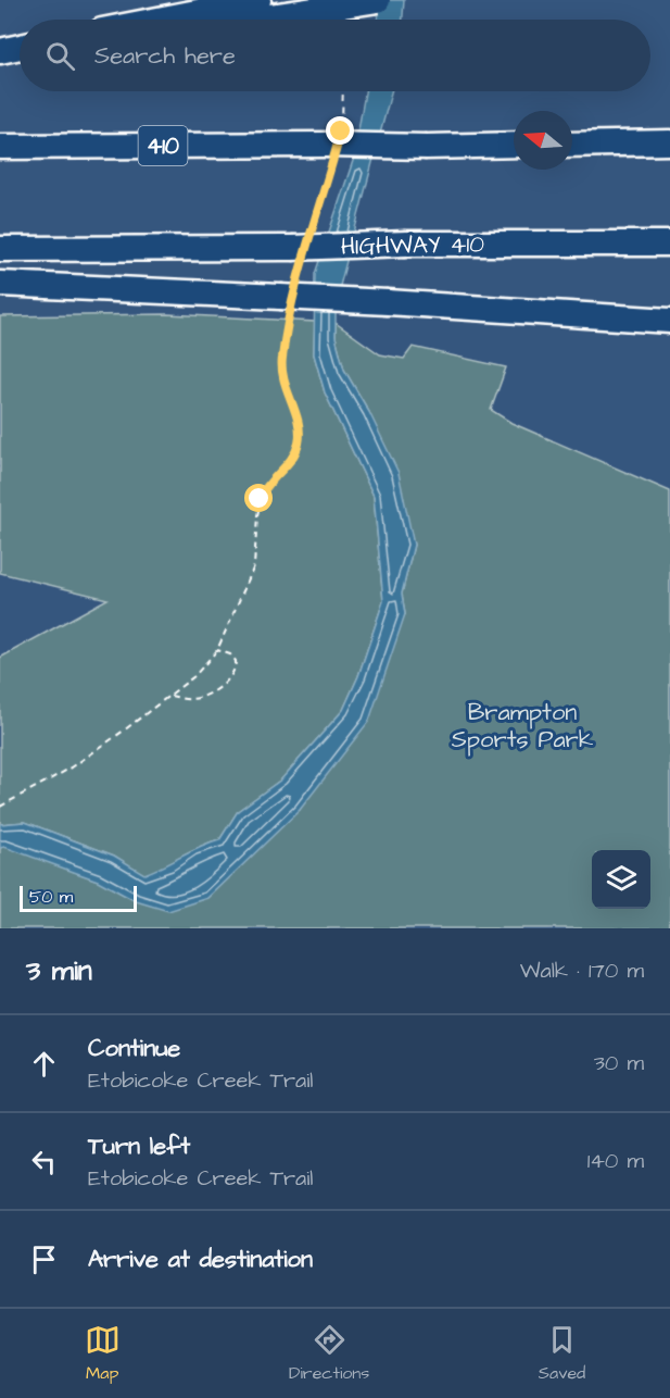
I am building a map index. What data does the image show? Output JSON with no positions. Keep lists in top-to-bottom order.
{
  "streets": {
    "highway": ["410", "HIGHWAY 410"]
  },
  "parks": ["Brampton Sports Park"],
  "scale_bar": "50 m",
  "north": "left",
  "page": {
    "search": "Search here",
    "scale": "50 m",
    "heading": ["3 min", "Walk · 170 m"],
    "list": [
      ["Continue", "Etobicoke Creek Trail", "30 m"],
      ["Turn left", "Etobicoke Creek Trail", "140 m"],
      "Arrive at destination"
    ],
    "nav": ["Map", "Directions", "Saved"]
  }
}
